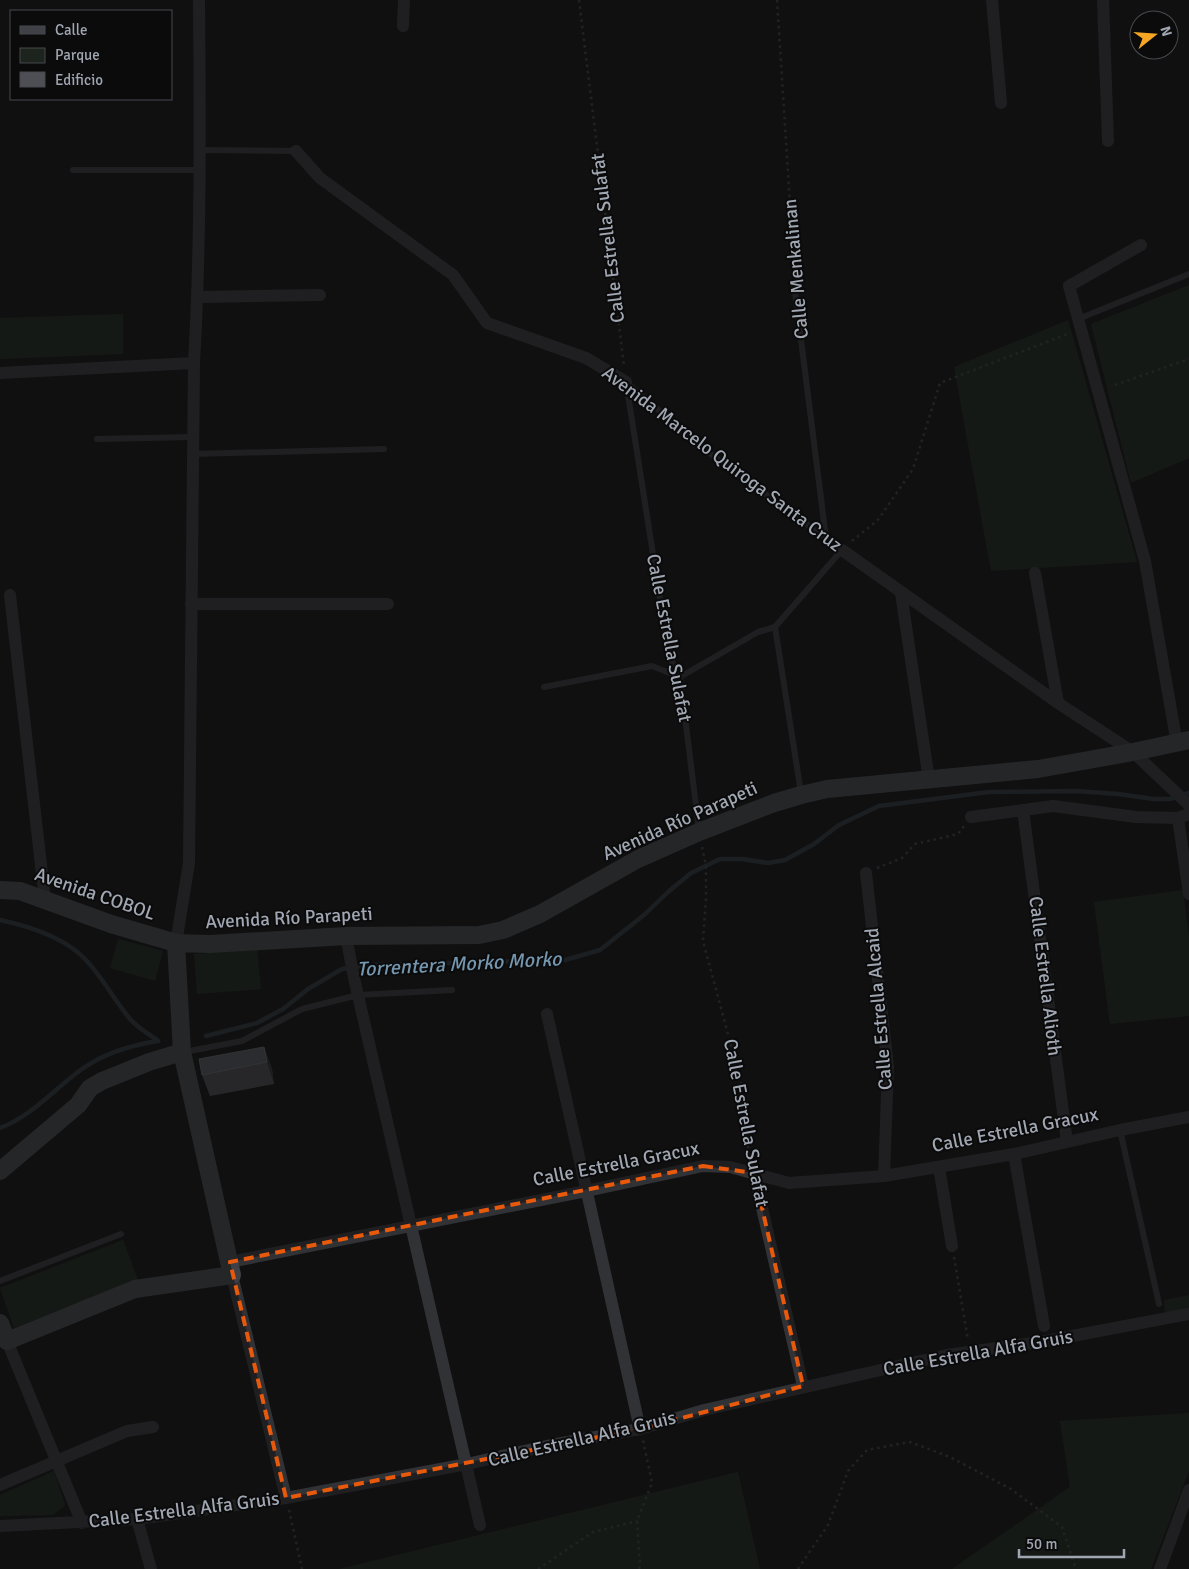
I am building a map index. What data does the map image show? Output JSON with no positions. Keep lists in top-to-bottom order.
{
  "streets": {
    "main road": ["Avenida Río Parapeti", "Avenida COBOL", "Calle Estrella Gracux"],
    "street": [
      "Calle Estrella Sulafat",
      "Avenida Marcelo Quiroga Santa Cruz",
      "Calle Estrella Alioth",
      "Calle Estrella Alcaid",
      "Calle Estrella Alfa Gruis"
    ],
    "lane": ["Calle Menkalinan"]
  },
  "crossings": [
    ["Calle Estrella Sulafat", "Avenida Marcelo Quiroga Santa Cruz"],
    ["Calle Estrella Sulafat", "Avenida Río Parapeti"],
    ["Calle Estrella Sulafat", "Calle Estrella Gracux"],
    ["Calle Estrella Sulafat", "Calle Estrella Alfa Gruis"],
    ["Calle Menkalinan", "Avenida Marcelo Quiroga Santa Cruz"],
    ["Avenida Marcelo Quiroga Santa Cruz", "Avenida Río Parapeti"],
    ["Avenida Río Parapeti", "Avenida COBOL"],
    ["Calle Estrella Alioth", "Calle Estrella Gracux"],
    ["Calle Estrella Alcaid", "Calle Estrella Gracux"]
  ],
  "water": ["Torrentera Morko Morko"],
  "legend": ["Calle", "Parque", "Edificio"],
  "scale_bar": "50 m",
  "north": "right"
}
